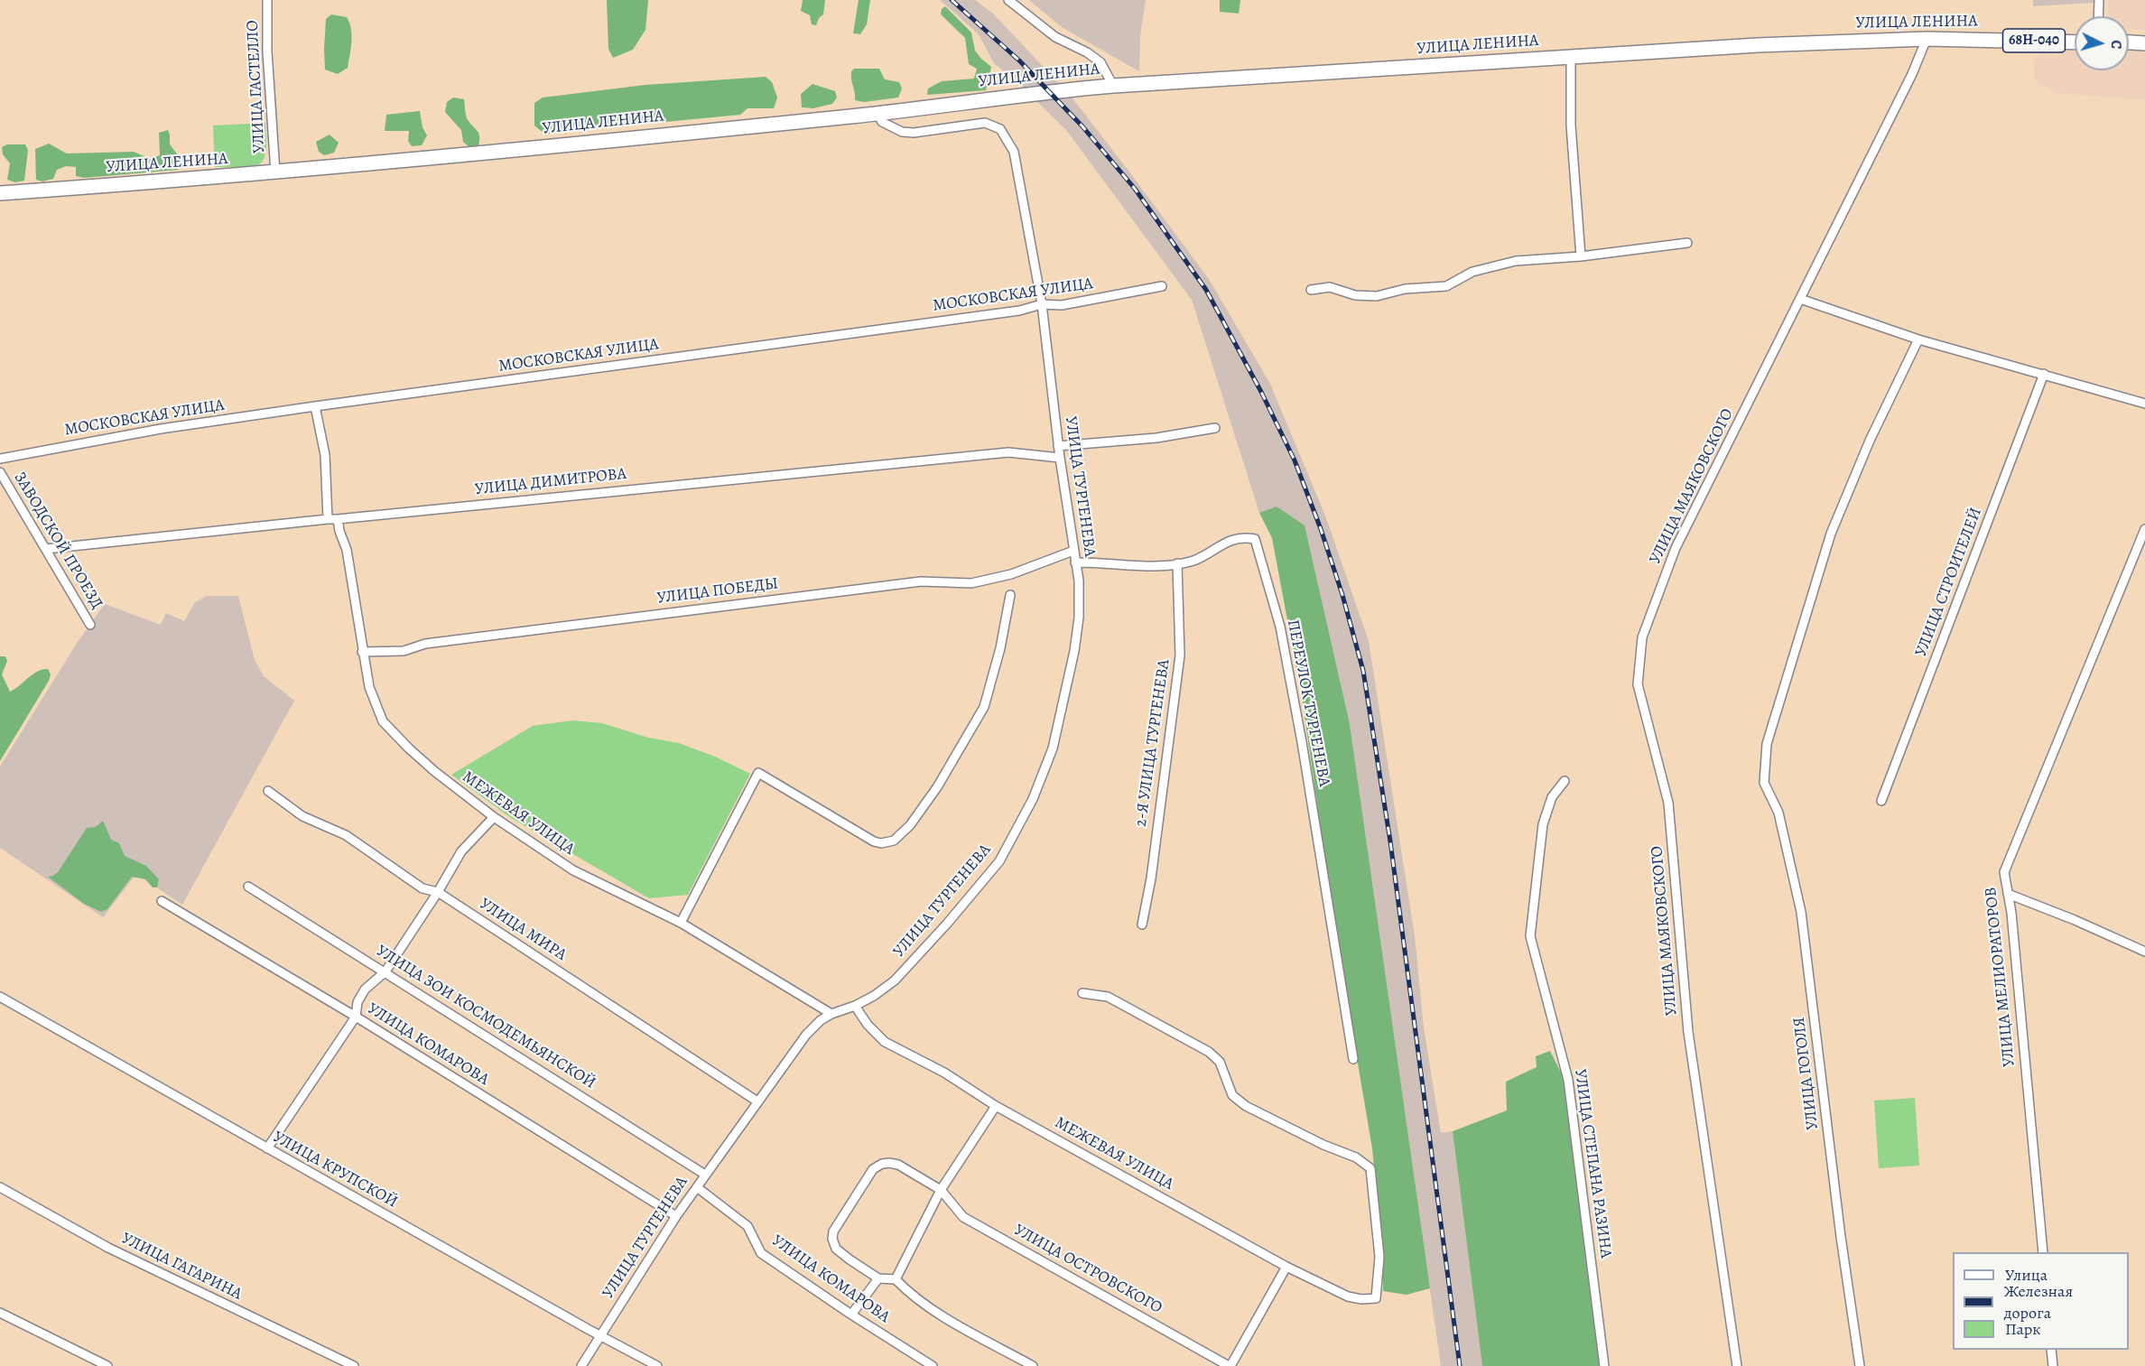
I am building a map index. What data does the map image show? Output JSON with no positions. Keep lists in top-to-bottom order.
{
  "streets": {
    "main road": ["УЛИЦА ЛЕНИНА", "68Н-040"],
    "street": [
      "УЛИЦА ГАСТЕЛЛО",
      "МОСКОВСКАЯ УЛИЦА",
      "УЛИЦА ДИМИТРОВА",
      "УЛИЦА ТУРГЕНЕВА",
      "УЛИЦА МАЯКОВСКОГО",
      "ЗАВОДСКОЙ ПРОЕЗД",
      "УЛИЦА СТРОИТЕЛЕЙ",
      "УЛИЦА ПОБЕДЫ",
      "ПЕРЕУЛОК ТУРГЕНЕВА",
      "2-Я УЛИЦА ТУРГЕНЕВА",
      "МЕЖЕВАЯ УЛИЦА",
      "УЛИЦА МИРА",
      "УЛИЦА МЕЛИОРАТОРОВ",
      "УЛИЦА ЗОИ КОСМОДЕМЬЯНСКОЙ",
      "УЛИЦА КОМАРОВА",
      "УЛИЦА ГОГОЛЯ",
      "УЛИЦА СТЕПАНА РАЗИНА",
      "УЛИЦА КРУПСКОЙ",
      "УЛИЦА ГАГАРИНА",
      "УЛИЦА ОСТРОВСКОГО"
    ]
  },
  "crossings": [
    ["УЛИЦА ЛЕНИНА", "УЛИЦА ГАСТЕЛЛО"],
    ["УЛИЦА ЛЕНИНА", "УЛИЦА ТУРГЕНЕВА"],
    ["УЛИЦА ЛЕНИНА", "УЛИЦА МАЯКОВСКОГО"],
    ["МОСКОВСКАЯ УЛИЦА", "УЛИЦА ТУРГЕНЕВА"],
    ["УЛИЦА ДИМИТРОВА", "УЛИЦА ТУРГЕНЕВА"],
    ["УЛИЦА ДИМИТРОВА", "ЗАВОДСКОЙ ПРОЕЗД"],
    ["УЛИЦА ДИМИТРОВА", "МЕЖЕВАЯ УЛИЦА"],
    ["УЛИЦА ТУРГЕНЕВА", "УЛИЦА ПОБЕДЫ"],
    ["УЛИЦА ТУРГЕНЕВА", "ПЕРЕУЛОК ТУРГЕНЕВА"],
    ["УЛИЦА ТУРГЕНЕВА", "МЕЖЕВАЯ УЛИЦА"],
    ["УЛИЦА ТУРГЕНЕВА", "УЛИЦА МИРА"],
    ["УЛИЦА ТУРГЕНЕВА", "УЛИЦА ЗОИ КОСМОДЕМЬЯНСКОЙ"],
    ["УЛИЦА ТУРГЕНЕВА", "УЛИЦА КОМАРОВА"],
    ["УЛИЦА ТУРГЕНЕВА", "УЛИЦА КРУПСКОЙ"],
    ["УЛИЦА ПОБЕДЫ", "МЕЖЕВАЯ УЛИЦА"],
    ["ПЕРЕУЛОК ТУРГЕНЕВА", "2-Я УЛИЦА ТУРГЕНЕВА"]
  ],
  "legend": ["Улица", "Железная дорога", "Парк"],
  "north": "right"
}
